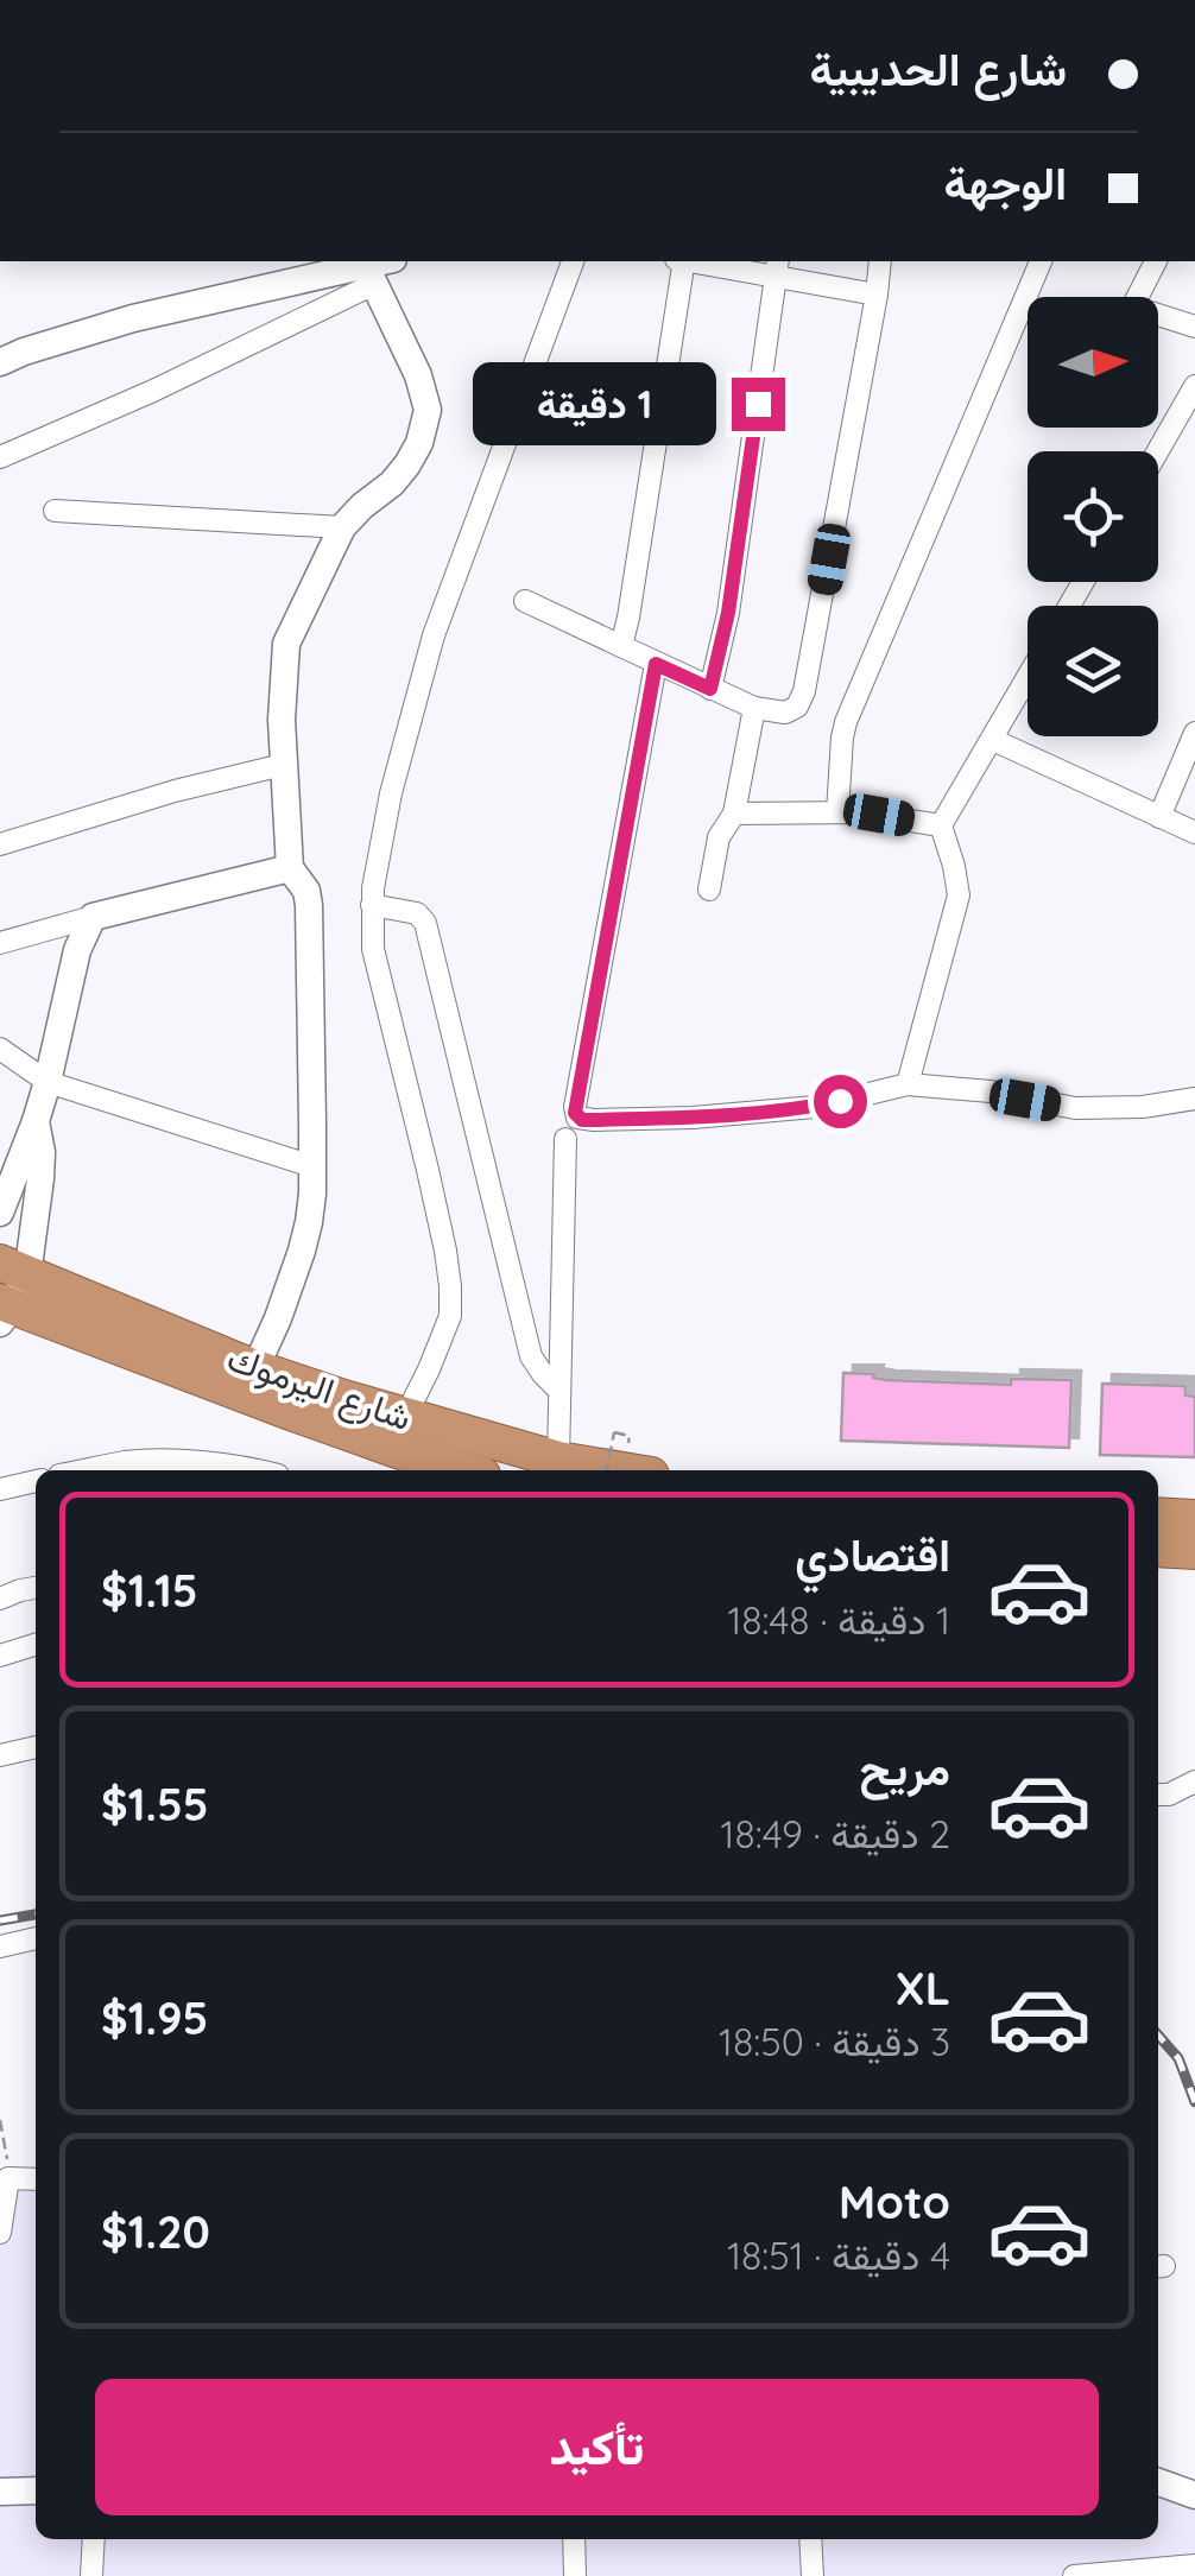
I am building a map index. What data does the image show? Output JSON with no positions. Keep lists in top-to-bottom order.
{
  "streets": {
    "highway": ["شارع اليرموك"]
  },
  "north": "right",
  "page": {
    "banner": ["شارع الحديبية", "الوجهة"],
    "bubble": "1 دقيقة",
    "list": [
      {
        "name": "اقتصادي",
        "note": "1 دقيقة · 18:48",
        "value": "$1.15"
      },
      {
        "name": "مريح",
        "note": "2 دقيقة · 18:49",
        "value": "$1.55"
      },
      {
        "name": "XL",
        "note": "3 دقيقة · 18:50",
        "value": "$1.95"
      },
      {
        "name": "Moto",
        "note": "4 دقيقة · 18:51",
        "value": "$1.20"
      }
    ],
    "buttons": "تأكيد"
  }
}
